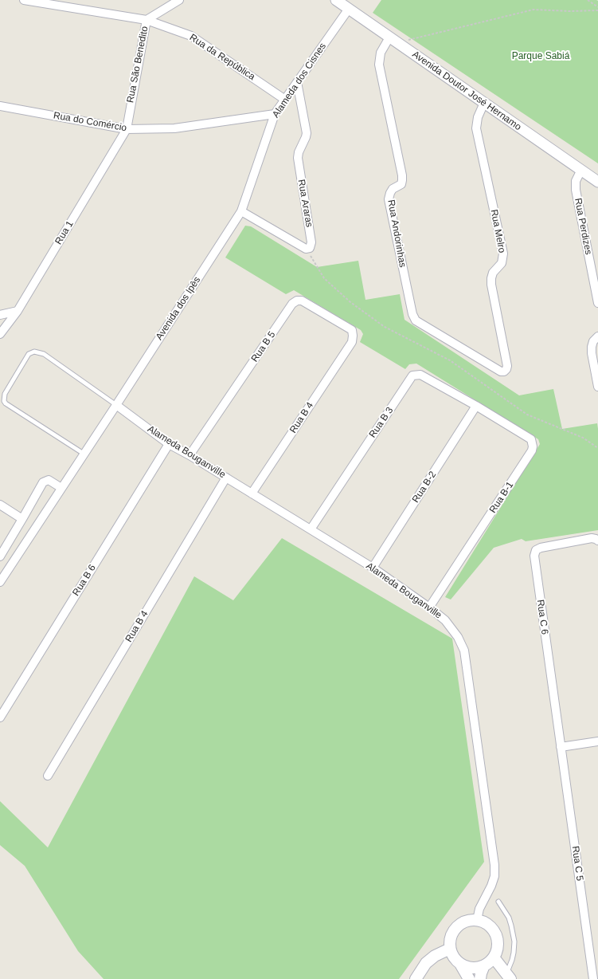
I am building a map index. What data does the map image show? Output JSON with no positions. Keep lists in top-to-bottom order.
{
  "streets": {
    "street": [
      "Rua da República",
      "Rua São Benedito",
      "Alameda dos Cisnes",
      "Avenida Doutor José Hernamo",
      "Rua do Comércio",
      "Rua Araras",
      "Rua Perdizes",
      "Rua Melro",
      "Rua 1",
      "Rua Andorinhas",
      "Avenida dos Ipês",
      "Rua B 5",
      "Rua B 4",
      "Rua B 3",
      "Alameda Bouganville",
      "Rua B-2",
      "Rua B-1",
      "Rua B 6",
      "Rua C 6",
      "Rua C 5"
    ]
  },
  "crossings": [
    ["Rua da República", "Rua São Benedito"],
    ["Rua da República", "Alameda dos Cisnes"],
    ["Rua São Benedito", "Rua do Comércio"],
    ["Rua São Benedito", "Rua 1"],
    ["Alameda dos Cisnes", "Avenida Doutor José Hernamo"],
    ["Alameda dos Cisnes", "Rua do Comércio"],
    ["Alameda dos Cisnes", "Rua Araras"],
    ["Alameda dos Cisnes", "Avenida dos Ipês"],
    ["Avenida Doutor José Hernamo", "Rua Perdizes"],
    ["Avenida Doutor José Hernamo", "Rua Melro"],
    ["Avenida Doutor José Hernamo", "Rua Andorinhas"],
    ["Rua do Comércio", "Rua 1"],
    ["Rua Melro", "Rua Andorinhas"],
    ["Avenida dos Ipês", "Alameda Bouganville"],
    ["Rua B 5", "Rua B 4"],
    ["Rua B 5", "Alameda Bouganville"],
    ["Rua B 4", "Alameda Bouganville"],
    ["Rua B 3", "Alameda Bouganville"],
    ["Rua B 3", "Rua B-2"],
    ["Rua B 3", "Rua B-1"],
    ["Alameda Bouganville", "Rua B-2"],
    ["Alameda Bouganville", "Rua B-1"],
    ["Alameda Bouganville", "Rua B 6"],
    ["Rua B-2", "Rua B-1"],
    ["Rua C 6", "Rua C 5"]
  ],
  "parks": ["Parque Sabiá"]
}
